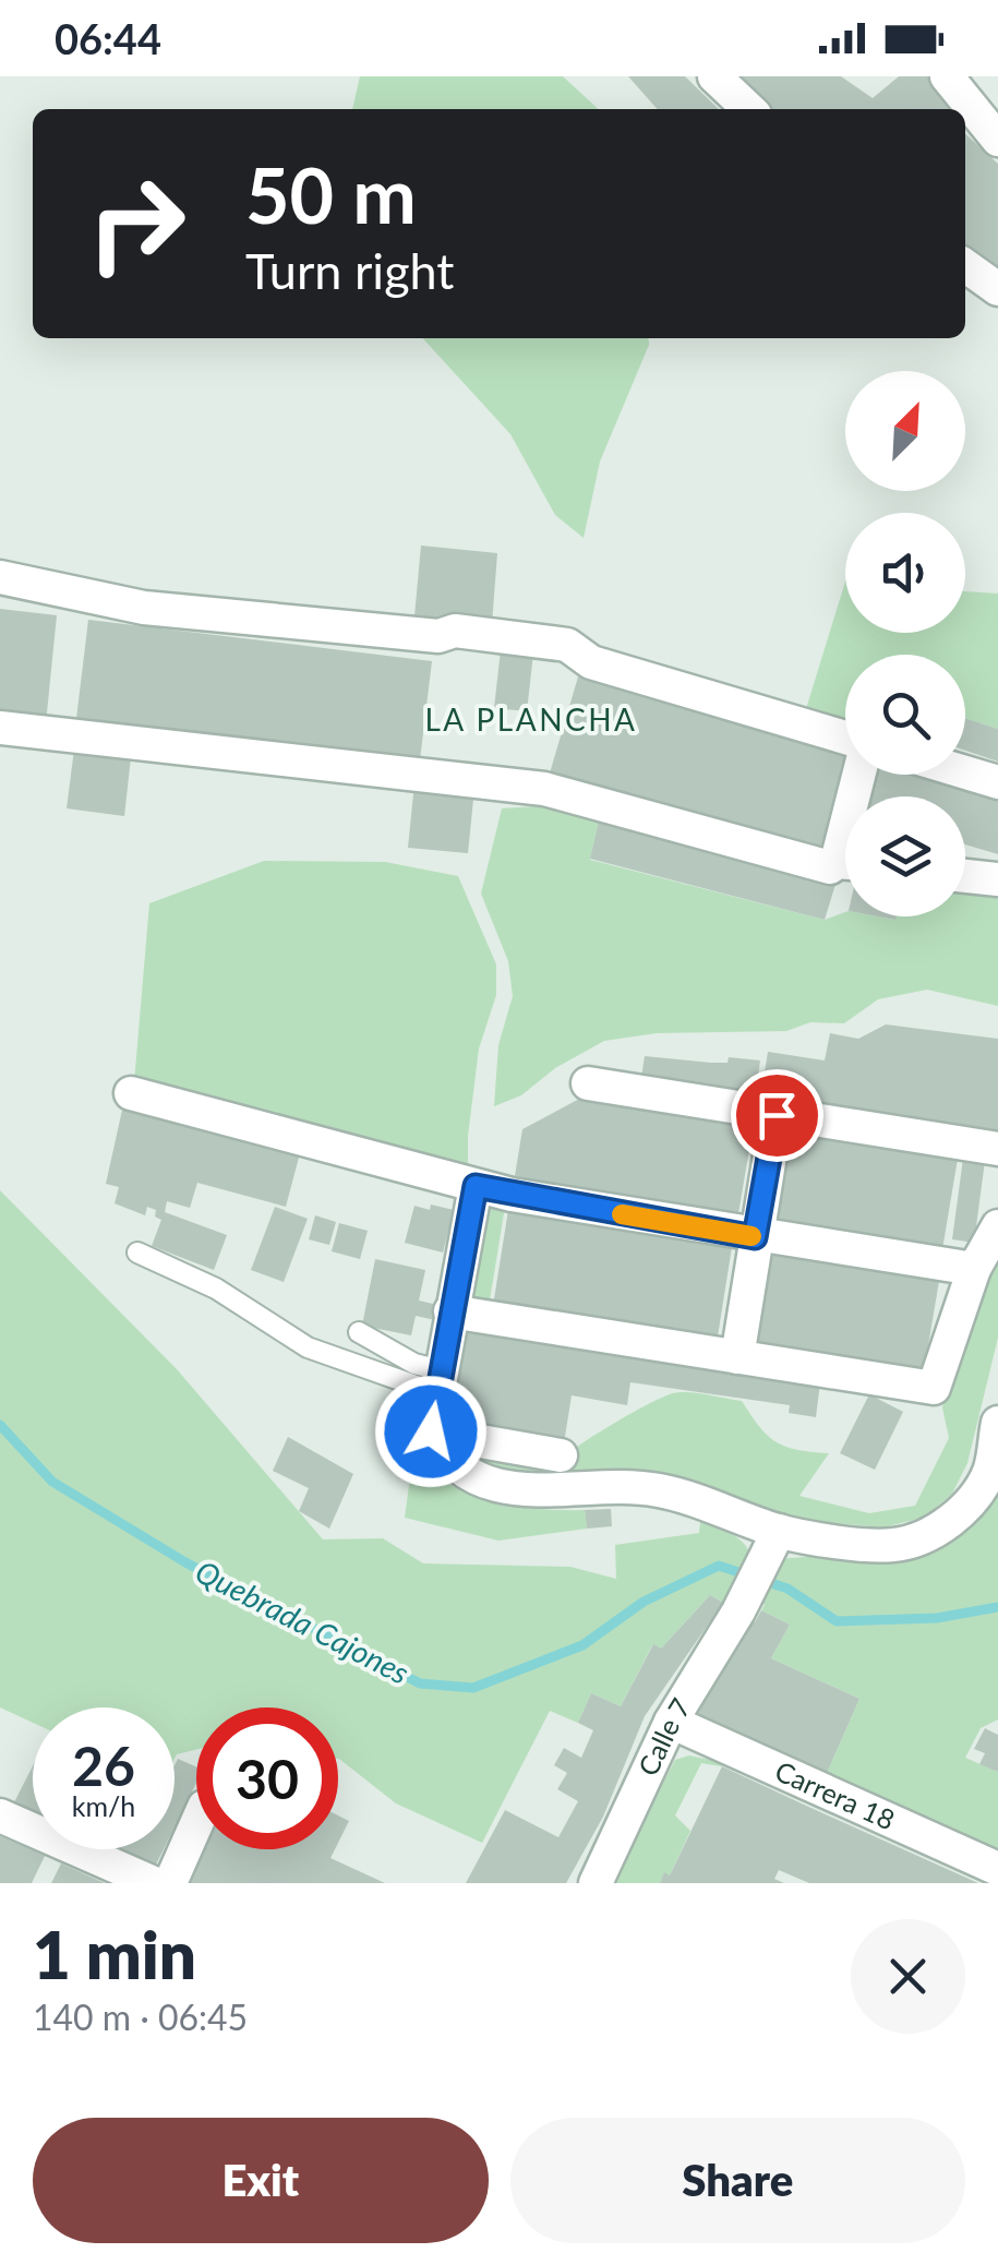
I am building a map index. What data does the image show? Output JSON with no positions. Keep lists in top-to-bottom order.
{
  "streets": {
    "street": ["Calle 7", "Carrera 18"]
  },
  "crossings": [
    ["Calle 7", "Carrera 18"]
  ],
  "districts": ["LA PLANCHA"],
  "water": ["Quebrada Cajones"],
  "north": "top right",
  "page": {
    "status": "06:44",
    "turn": ["50 m", "Turn right"],
    "speed": "26 km/h",
    "limit": "30",
    "heading": ["1 min", "140 m · 06:45"],
    "buttons": ["Exit", "Share"]
  }
}
